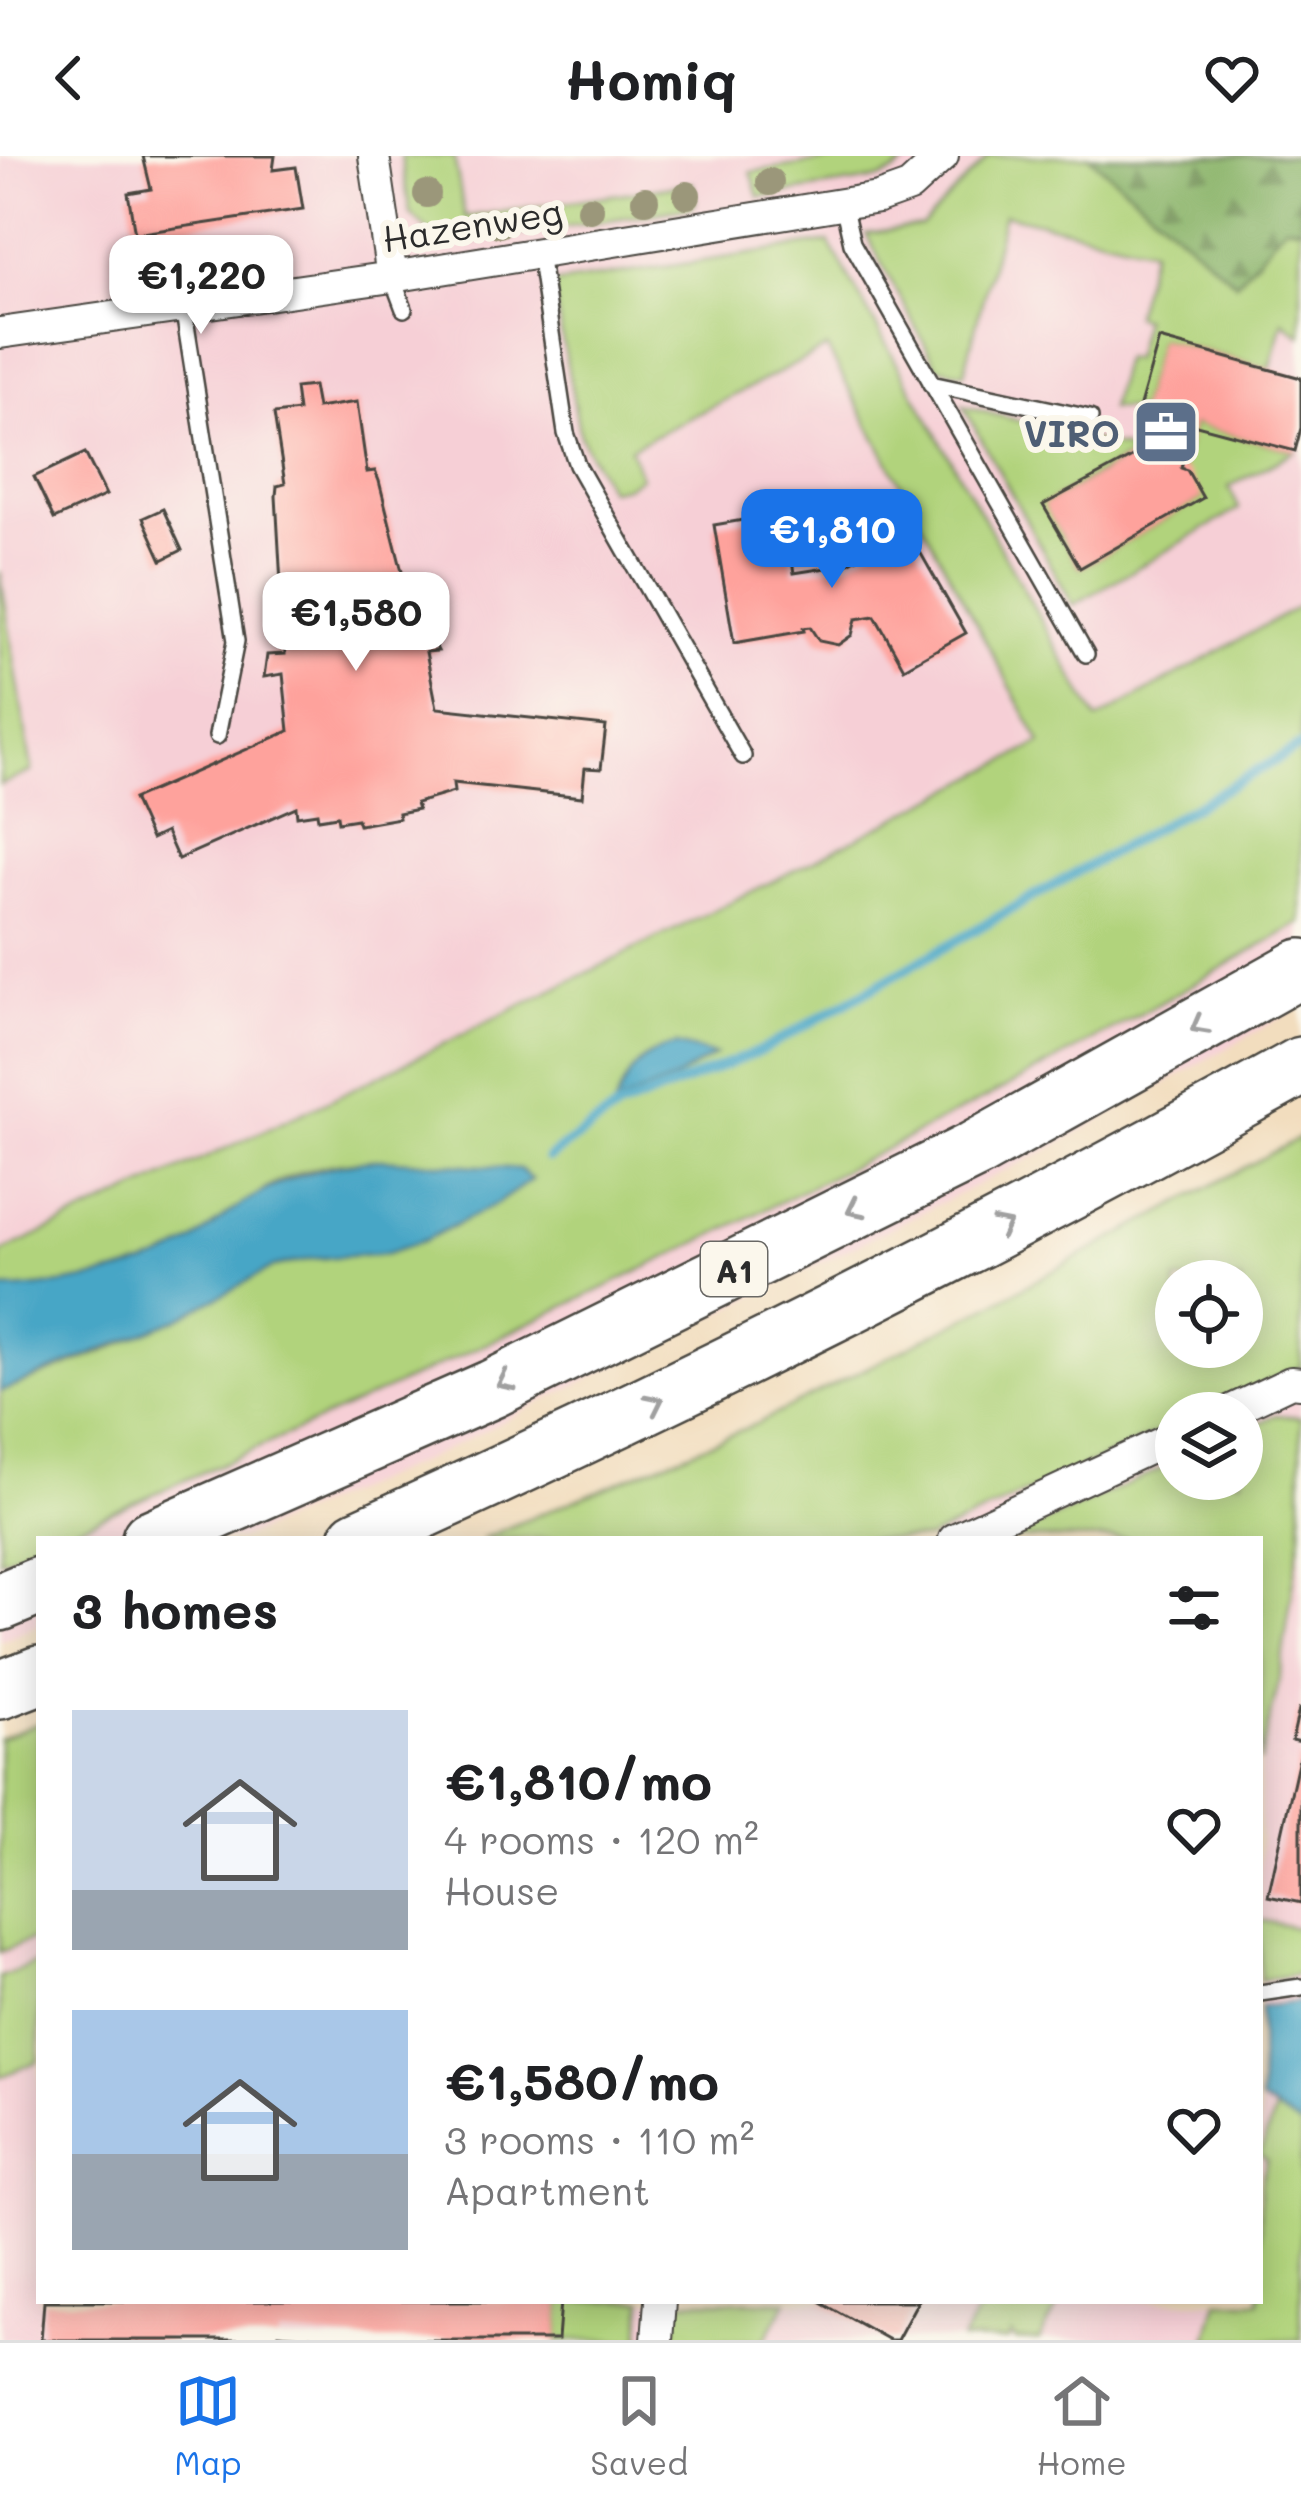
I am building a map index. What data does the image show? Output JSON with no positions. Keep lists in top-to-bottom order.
{
  "streets": {
    "highway": ["A1"],
    "street": ["Hazenweg"]
  },
  "places": {
    "office": ["VIRO"]
  },
  "page": {
    "header": "Homiq",
    "price": ["€1,220", "€1,810", "€1,580"],
    "heading": "3 homes",
    "list": [
      {
        "name": "€1,810/mo",
        "note": "4 rooms · 120 m² · House"
      },
      {
        "name": "€1,580/mo",
        "note": "3 rooms · 110 m² · Apartment"
      }
    ],
    "tabs": ["Map", "Saved", "Home"]
  }
}
